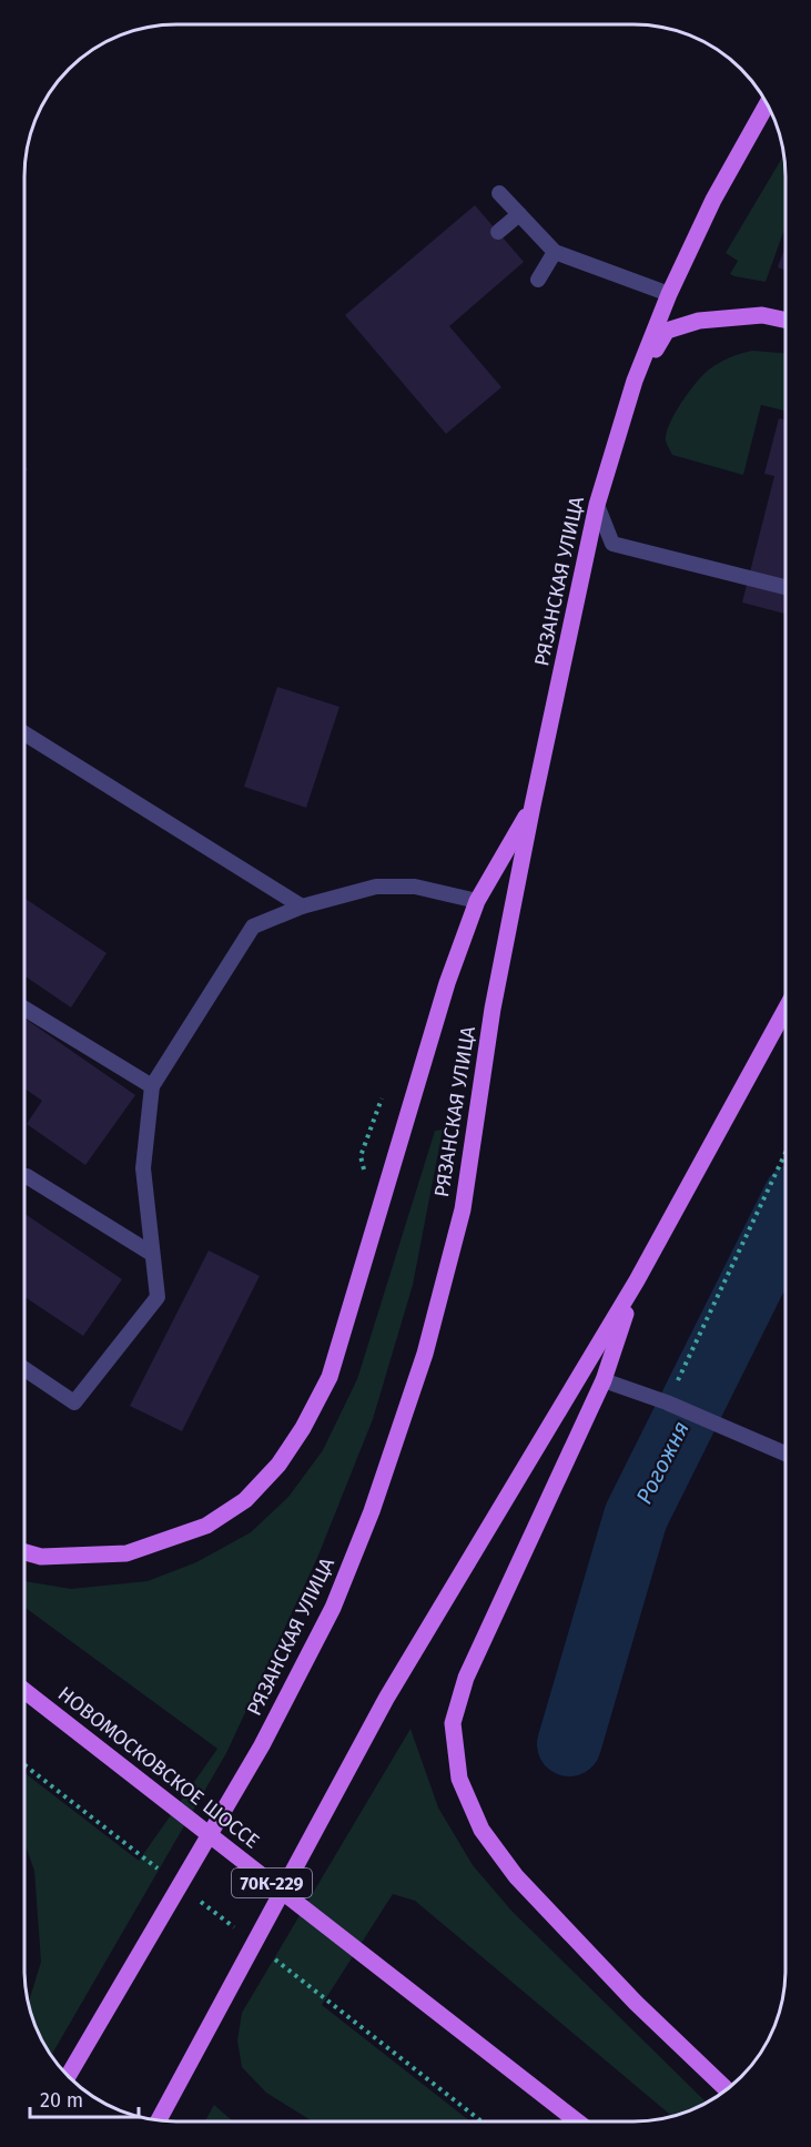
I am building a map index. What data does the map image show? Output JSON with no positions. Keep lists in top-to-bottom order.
{
  "streets": {
    "main road": ["РЯЗАНСКАЯ УЛИЦА", "НОВОМОСКОВСКОЕ ШОССЕ", "70К-229"]
  },
  "water": ["Рогожня"],
  "scale_bar": "20 m"
}
